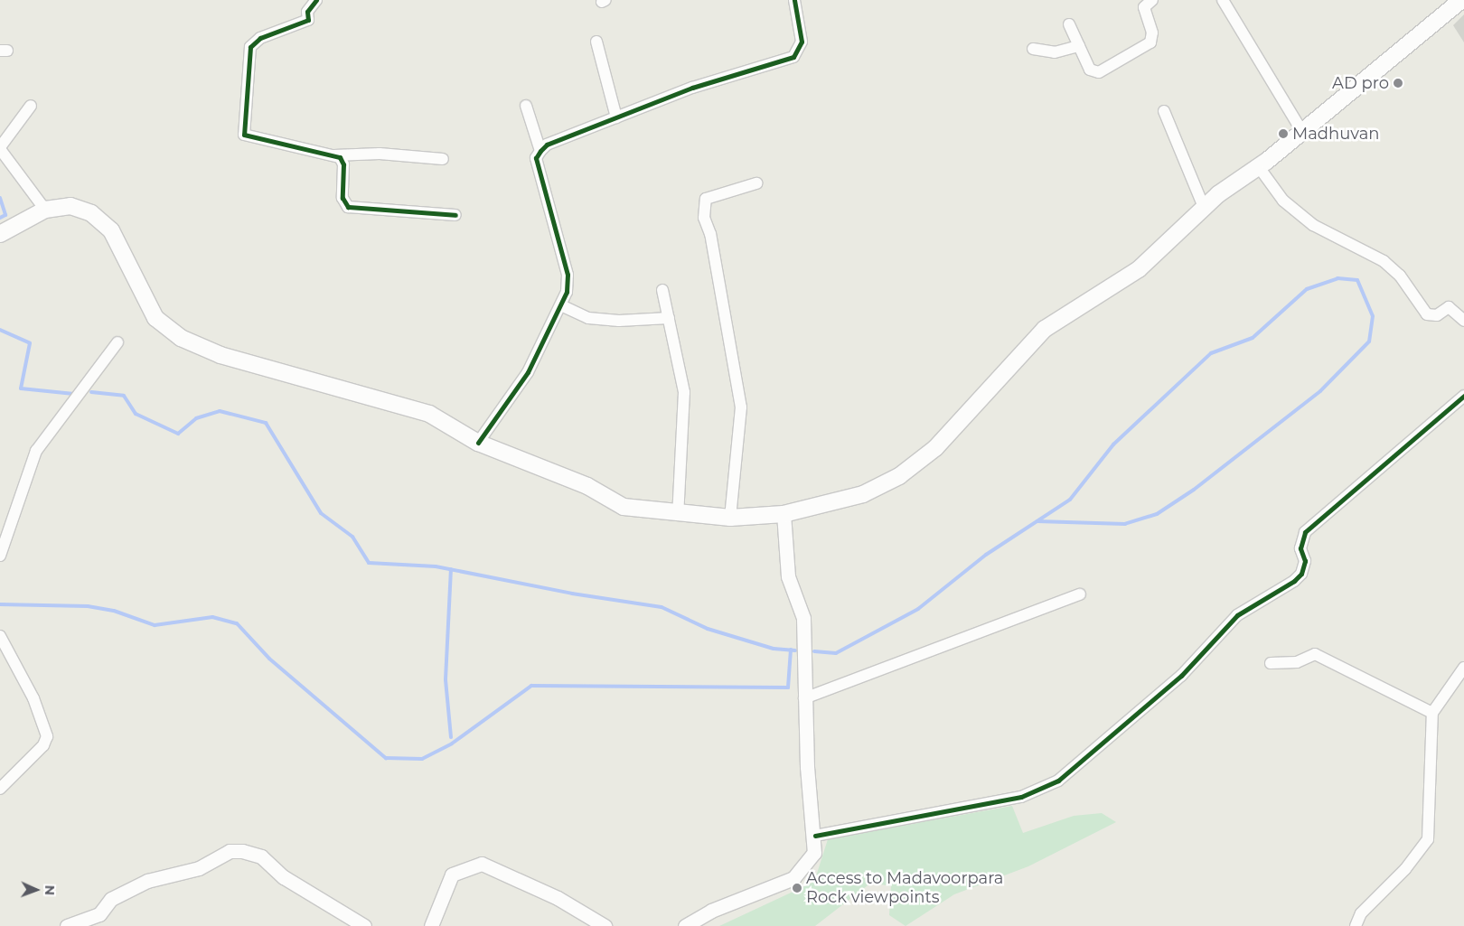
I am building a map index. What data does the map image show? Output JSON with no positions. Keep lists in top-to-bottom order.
{
  "places": ["AD pro", "Madhuvan", "Access to Madavoorpara Rock viewpoints"],
  "north": "right"
}
